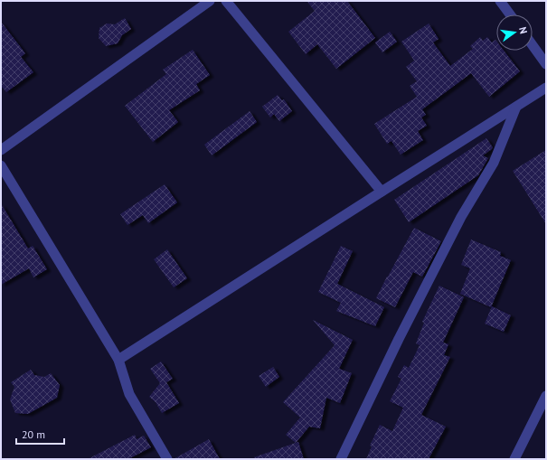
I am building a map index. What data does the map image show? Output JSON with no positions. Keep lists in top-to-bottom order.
{
  "scale_bar": "20 m",
  "north": "right"
}
